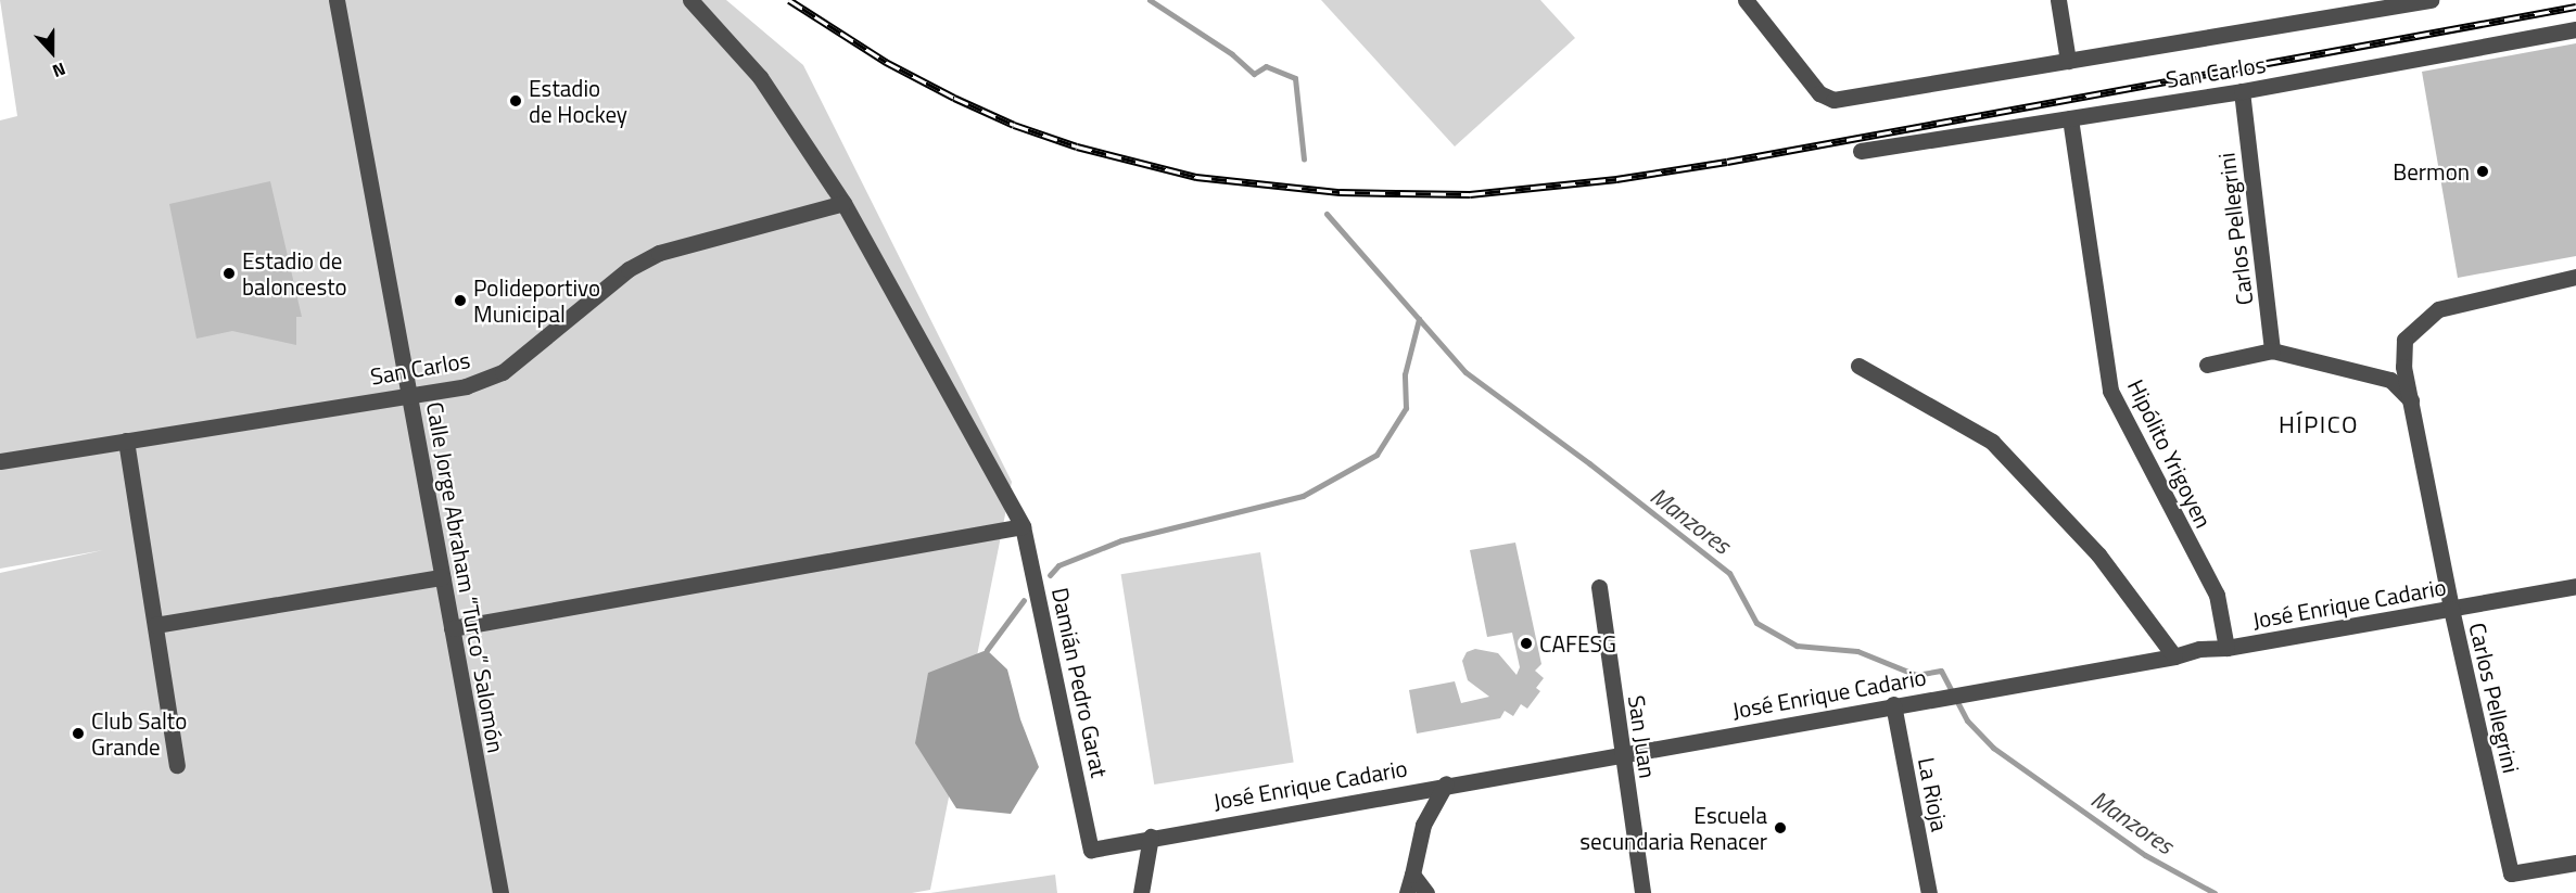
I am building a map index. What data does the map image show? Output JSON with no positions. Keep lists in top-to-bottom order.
{
  "streets": {
    "street": [
      "San Carlos",
      "Carlos Pellegrini",
      "Hipólito Yrigoyen",
      "Calle Jorge Abraham “Turco” Salomón",
      "José Enrique Cadario",
      "Damián Pedro Garat",
      "San Juan",
      "La Rioja"
    ]
  },
  "crossings": [
    ["San Carlos", "Carlos Pellegrini"],
    ["San Carlos", "Hipólito Yrigoyen"],
    ["San Carlos", "Calle Jorge Abraham “Turco” Salomón"],
    ["San Carlos", "Damián Pedro Garat"],
    ["Carlos Pellegrini", "José Enrique Cadario"],
    ["Hipólito Yrigoyen", "José Enrique Cadario"],
    ["José Enrique Cadario", "Damián Pedro Garat"],
    ["José Enrique Cadario", "San Juan"],
    ["José Enrique Cadario", "La Rioja"]
  ],
  "districts": ["HÍPICO"],
  "water": ["Manzores"],
  "places": [
    "Estadio de Hockey",
    "Bermon",
    "Estadio de baloncesto",
    "Polideportivo Municipal",
    "CAFESG",
    "Club Salto Grande",
    "Escuela secundaria Renacer"
  ],
  "north": "bottom"
}
